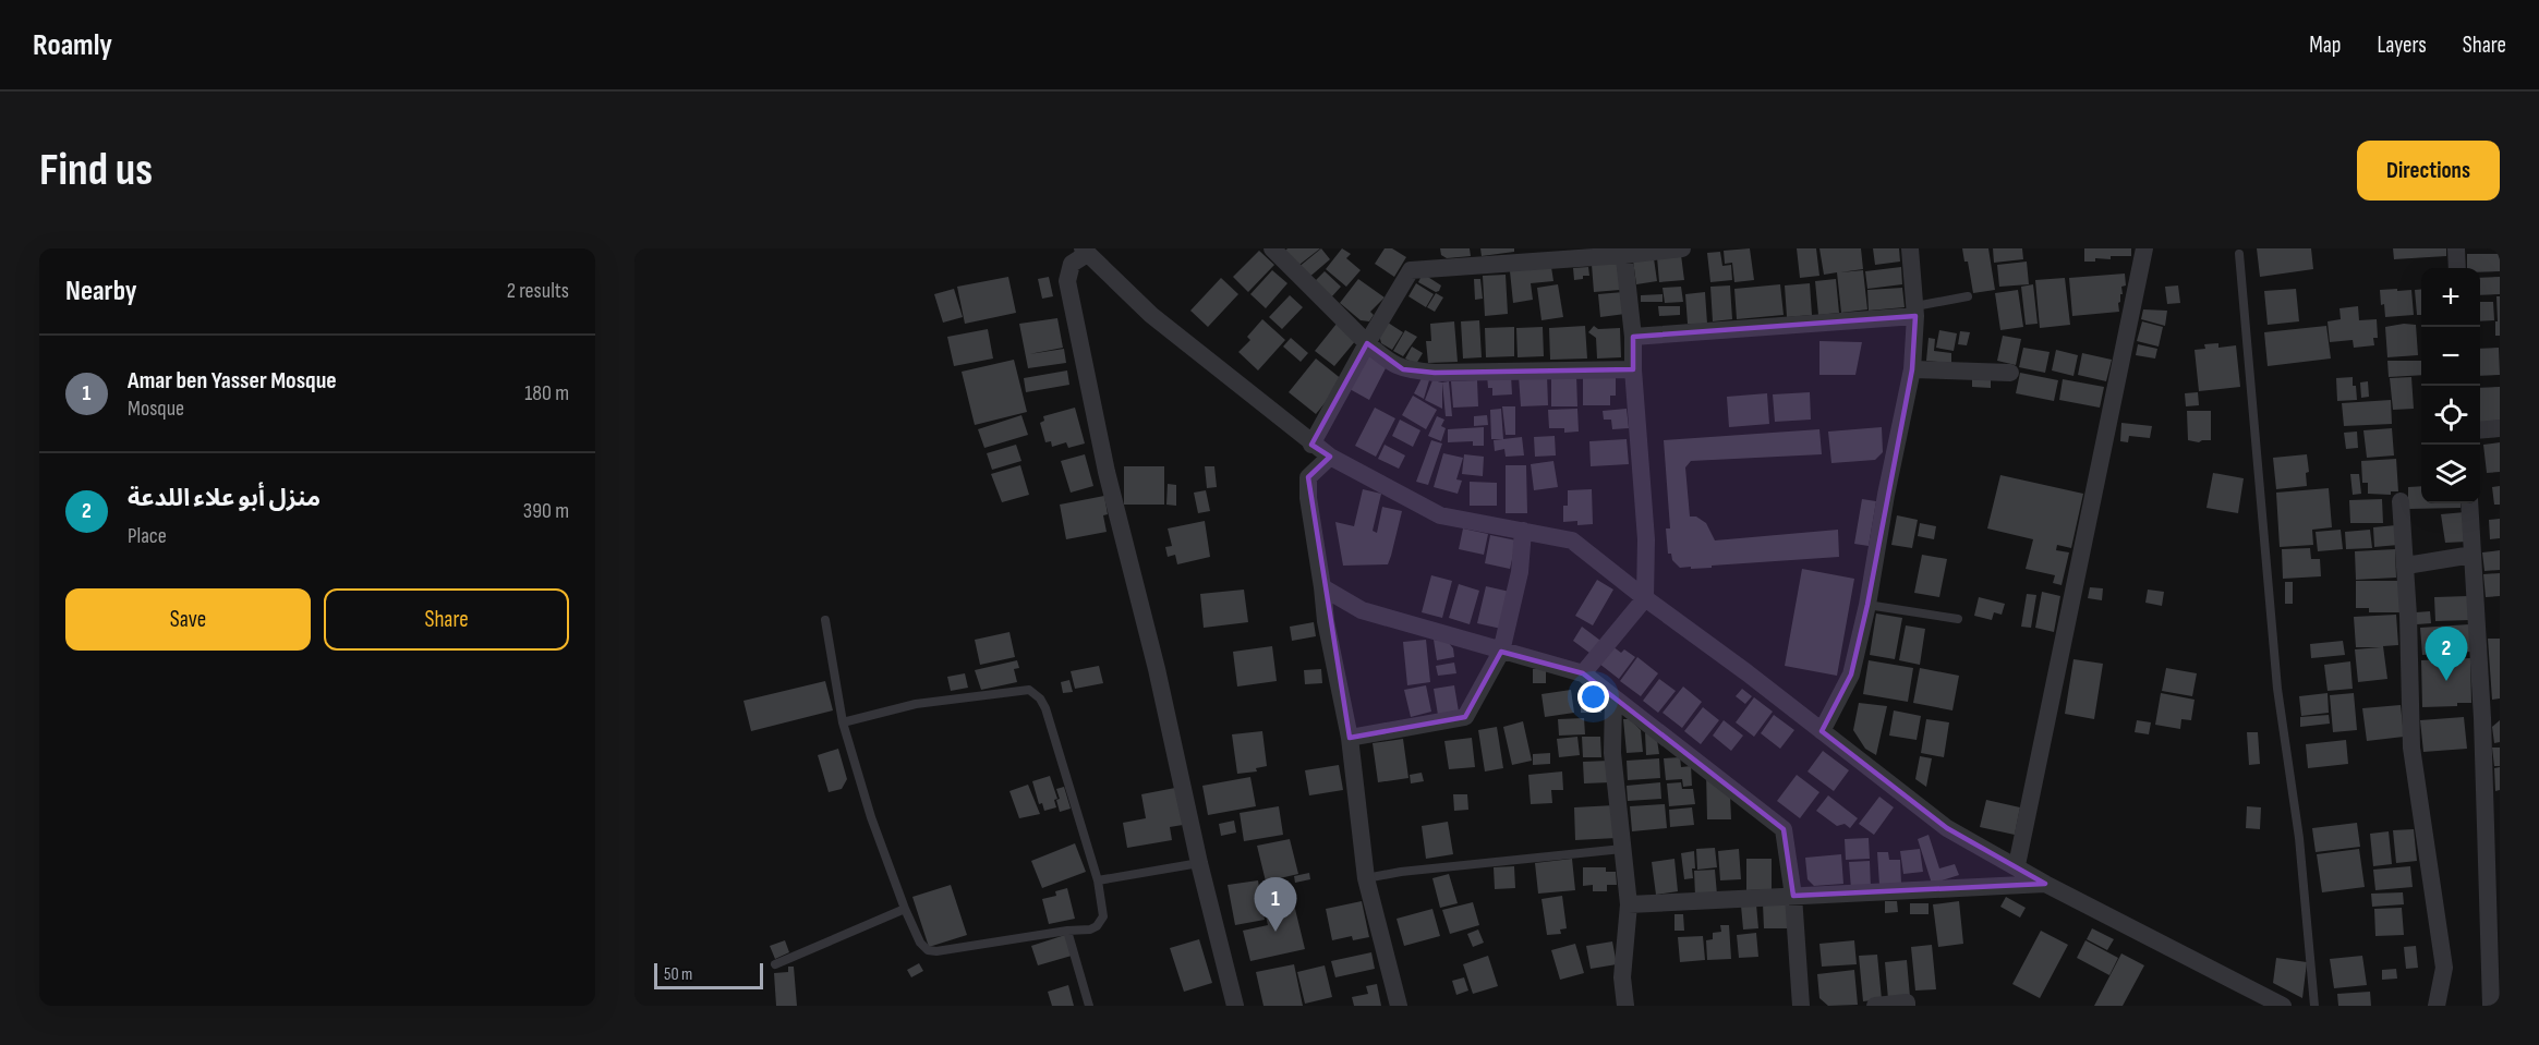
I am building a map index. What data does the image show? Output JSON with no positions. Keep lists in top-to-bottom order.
{
  "scale_bar": "50 m",
  "page": {
    "header": "Roamly",
    "nav": ["Map", "Layers", "Share"],
    "buttons": [
      "Directions",
      ["Save", "Share"]
    ],
    "title": "Find us",
    "heading": ["Nearby", "2 results"],
    "map_buttons": ["+", "−"],
    "list": [
      {
        "mark": "1",
        "name": "Amar ben Yasser Mosque",
        "note": "Mosque",
        "value": "180 m"
      },
      {
        "mark": "2",
        "name": "منزل أبو علاء اللدعة",
        "note": "Place",
        "value": "390 m"
      }
    ],
    "pins": ["2", "1"],
    "scale": "50 m"
  }
}
